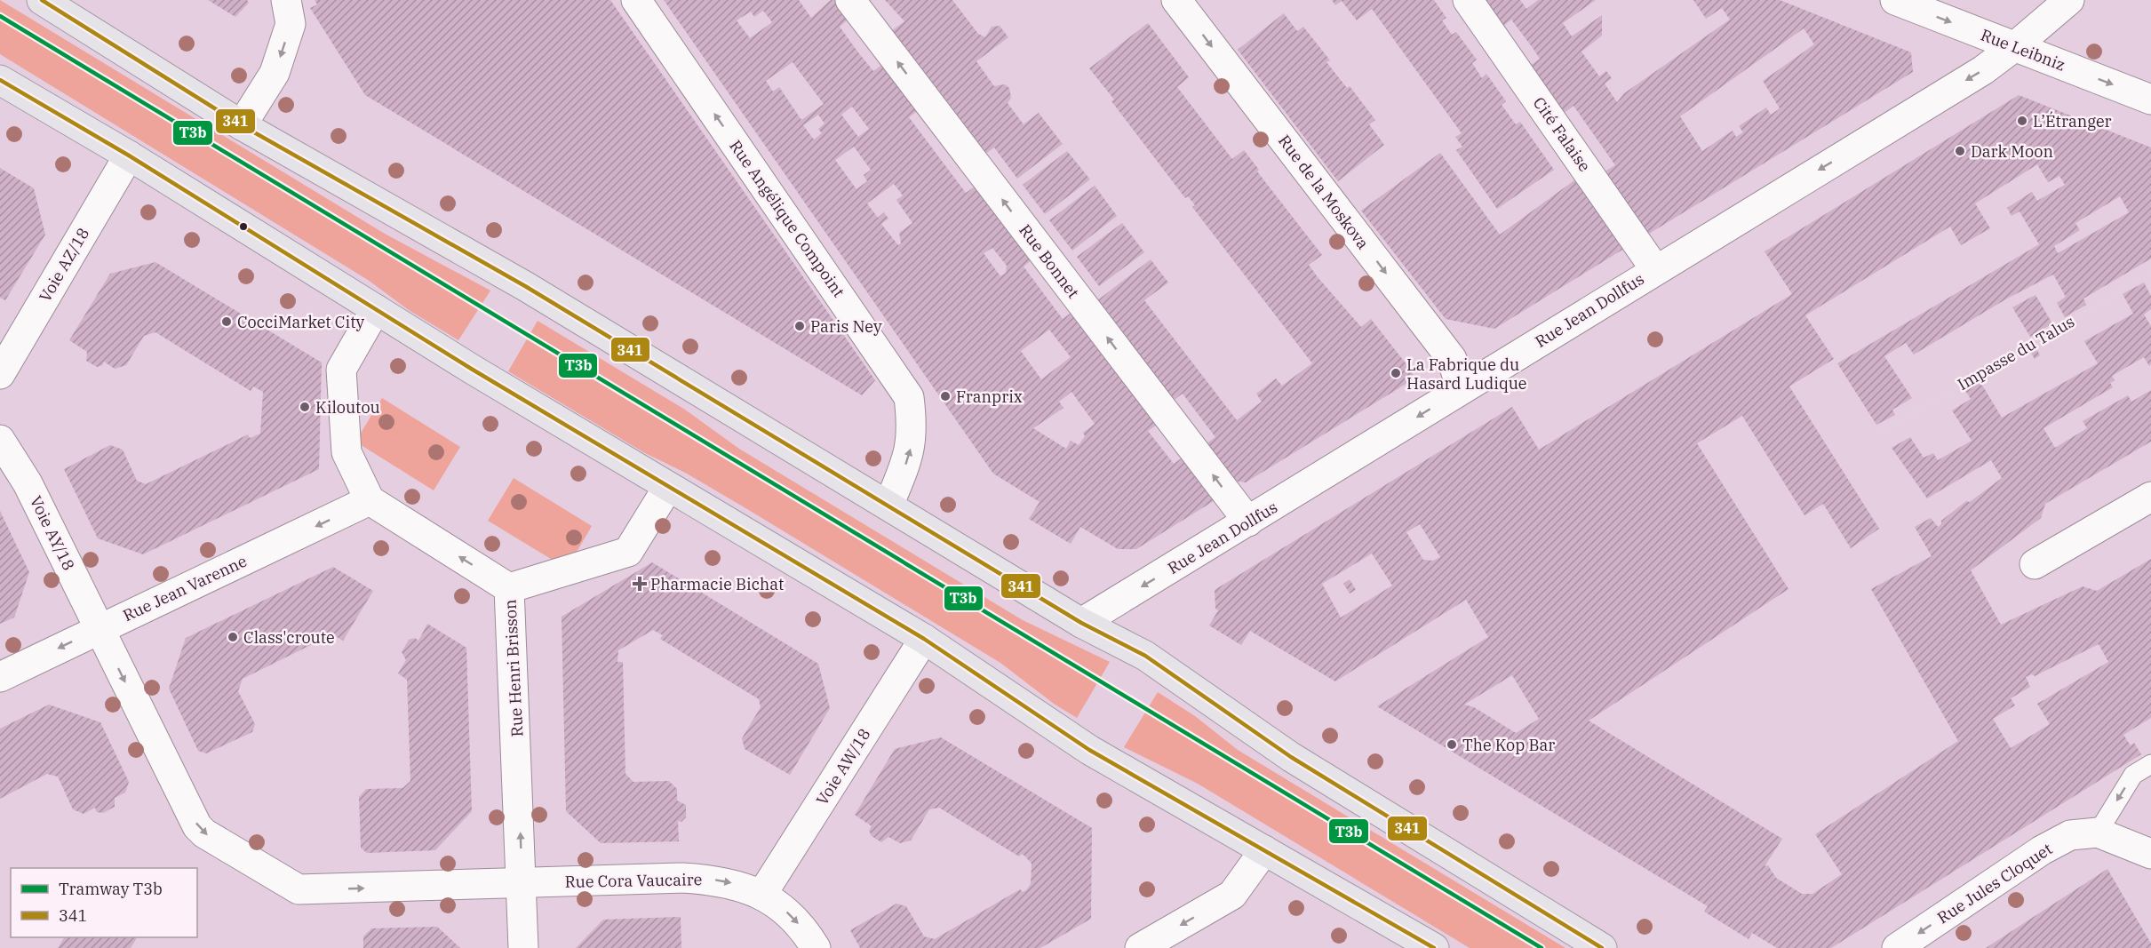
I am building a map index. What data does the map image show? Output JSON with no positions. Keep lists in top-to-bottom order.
{
  "streets": {
    "street": [
      "Rue Leibniz",
      "Cité Falaise",
      "Rue de la Moskova",
      "Rue Angélique Compoint",
      "Rue Bonnet",
      "Voie AZ/18",
      "Rue Jean Dollfus",
      "Voie AY/18",
      "Rue Jean Varenne",
      "Rue Henri Brisson",
      "Voie AW/18",
      "Rue Cora Vaucaire",
      "Rue Jules Cloquet"
    ],
    "path": ["Impasse du Talus"]
  },
  "crossings": [
    ["Rue Leibniz", "Rue Jean Dollfus"],
    ["Cité Falaise", "Rue Jean Dollfus"],
    ["Rue de la Moskova", "Rue Jean Dollfus"],
    ["Rue Bonnet", "Rue Jean Dollfus"],
    ["Voie AY/18", "Rue Jean Varenne"],
    ["Voie AY/18", "Rue Henri Brisson"],
    ["Voie AY/18", "Rue Cora Vaucaire"],
    ["Rue Henri Brisson", "Rue Cora Vaucaire"],
    ["Voie AW/18", "Rue Cora Vaucaire"]
  ],
  "one_way": [
    "Rue Leibniz",
    "Rue de la Moskova",
    "Rue Angélique Compoint",
    "Rue Bonnet",
    "Rue Jean Dollfus",
    "Voie AY/18",
    "Rue Jean Varenne",
    "Rue Henri Brisson",
    "Rue Cora Vaucaire",
    "Rue Jules Cloquet"
  ],
  "places": {
    "other": [
      "L’Étranger",
      "Dark Moon",
      "CocciMarket City",
      "Paris Ney",
      "La Fabrique du Hasard Ludique",
      "Franprix",
      "Kiloutou",
      "Class'croute",
      "The Kop Bar"
    ],
    "health": ["Pharmacie Bichat"]
  },
  "lines": ["transit line 341", "tram line T3b"],
  "legend": ["Tramway T3b", "341"]
}
